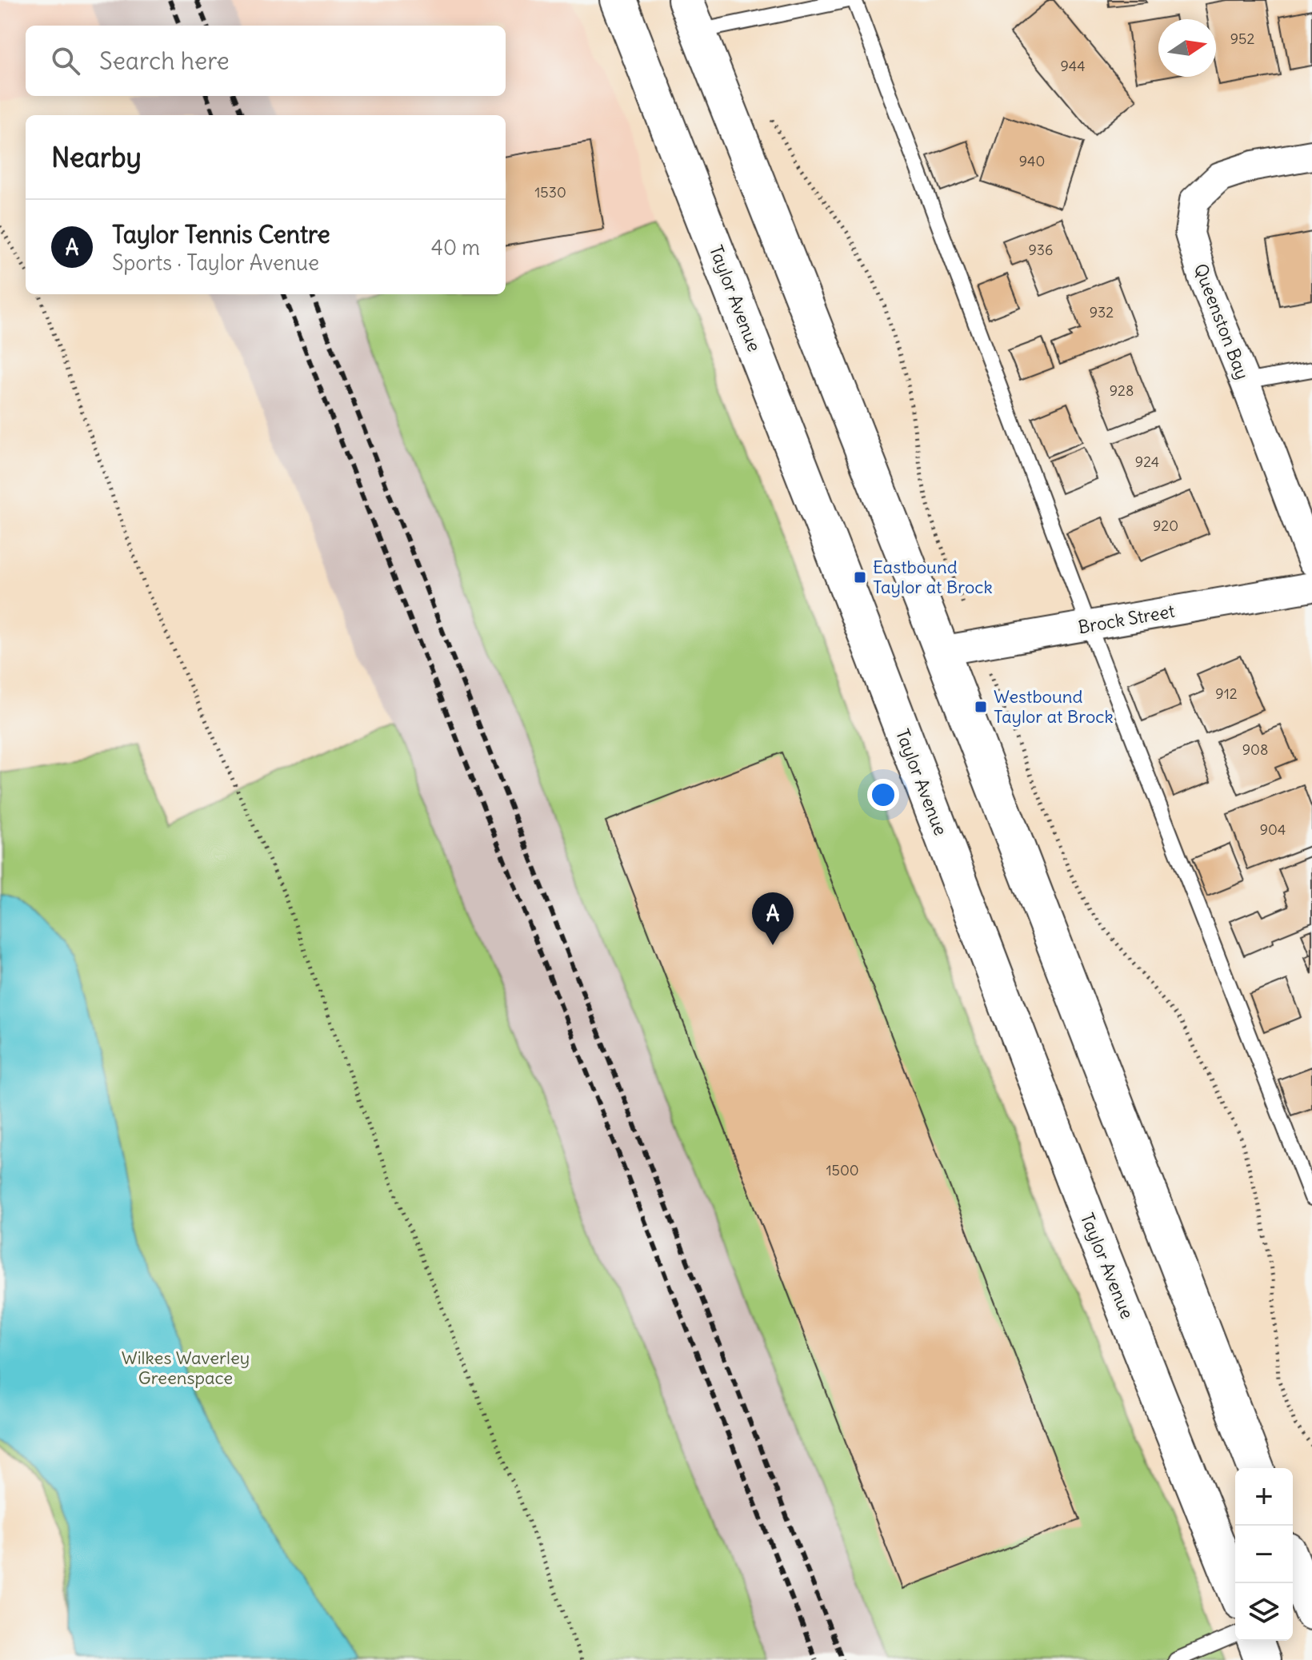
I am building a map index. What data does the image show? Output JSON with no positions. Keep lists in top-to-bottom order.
{
  "streets": {
    "main road": ["Taylor Avenue"],
    "street": ["Queenston Bay", "Brock Street"]
  },
  "parks": ["Wilkes Waverley Greenspace"],
  "places": {
    "transit": ["Eastbound Taylor at Brock", "Westbound Taylor at Brock"]
  },
  "house_numbers": [
    "952",
    "944",
    "940",
    "1530",
    "936",
    "932",
    "928",
    "924",
    "920",
    "912",
    "908",
    "904",
    "1500"
  ],
  "north": "right",
  "page": {
    "search": "Search here",
    "heading": "Nearby",
    "list": [
      {
        "mark": "A",
        "name": "Taylor Tennis Centre",
        "note": "Sports · Taylor Avenue",
        "value": "40 m"
      }
    ],
    "pins": "A",
    "map_buttons": ["+", "−"]
  }
}
